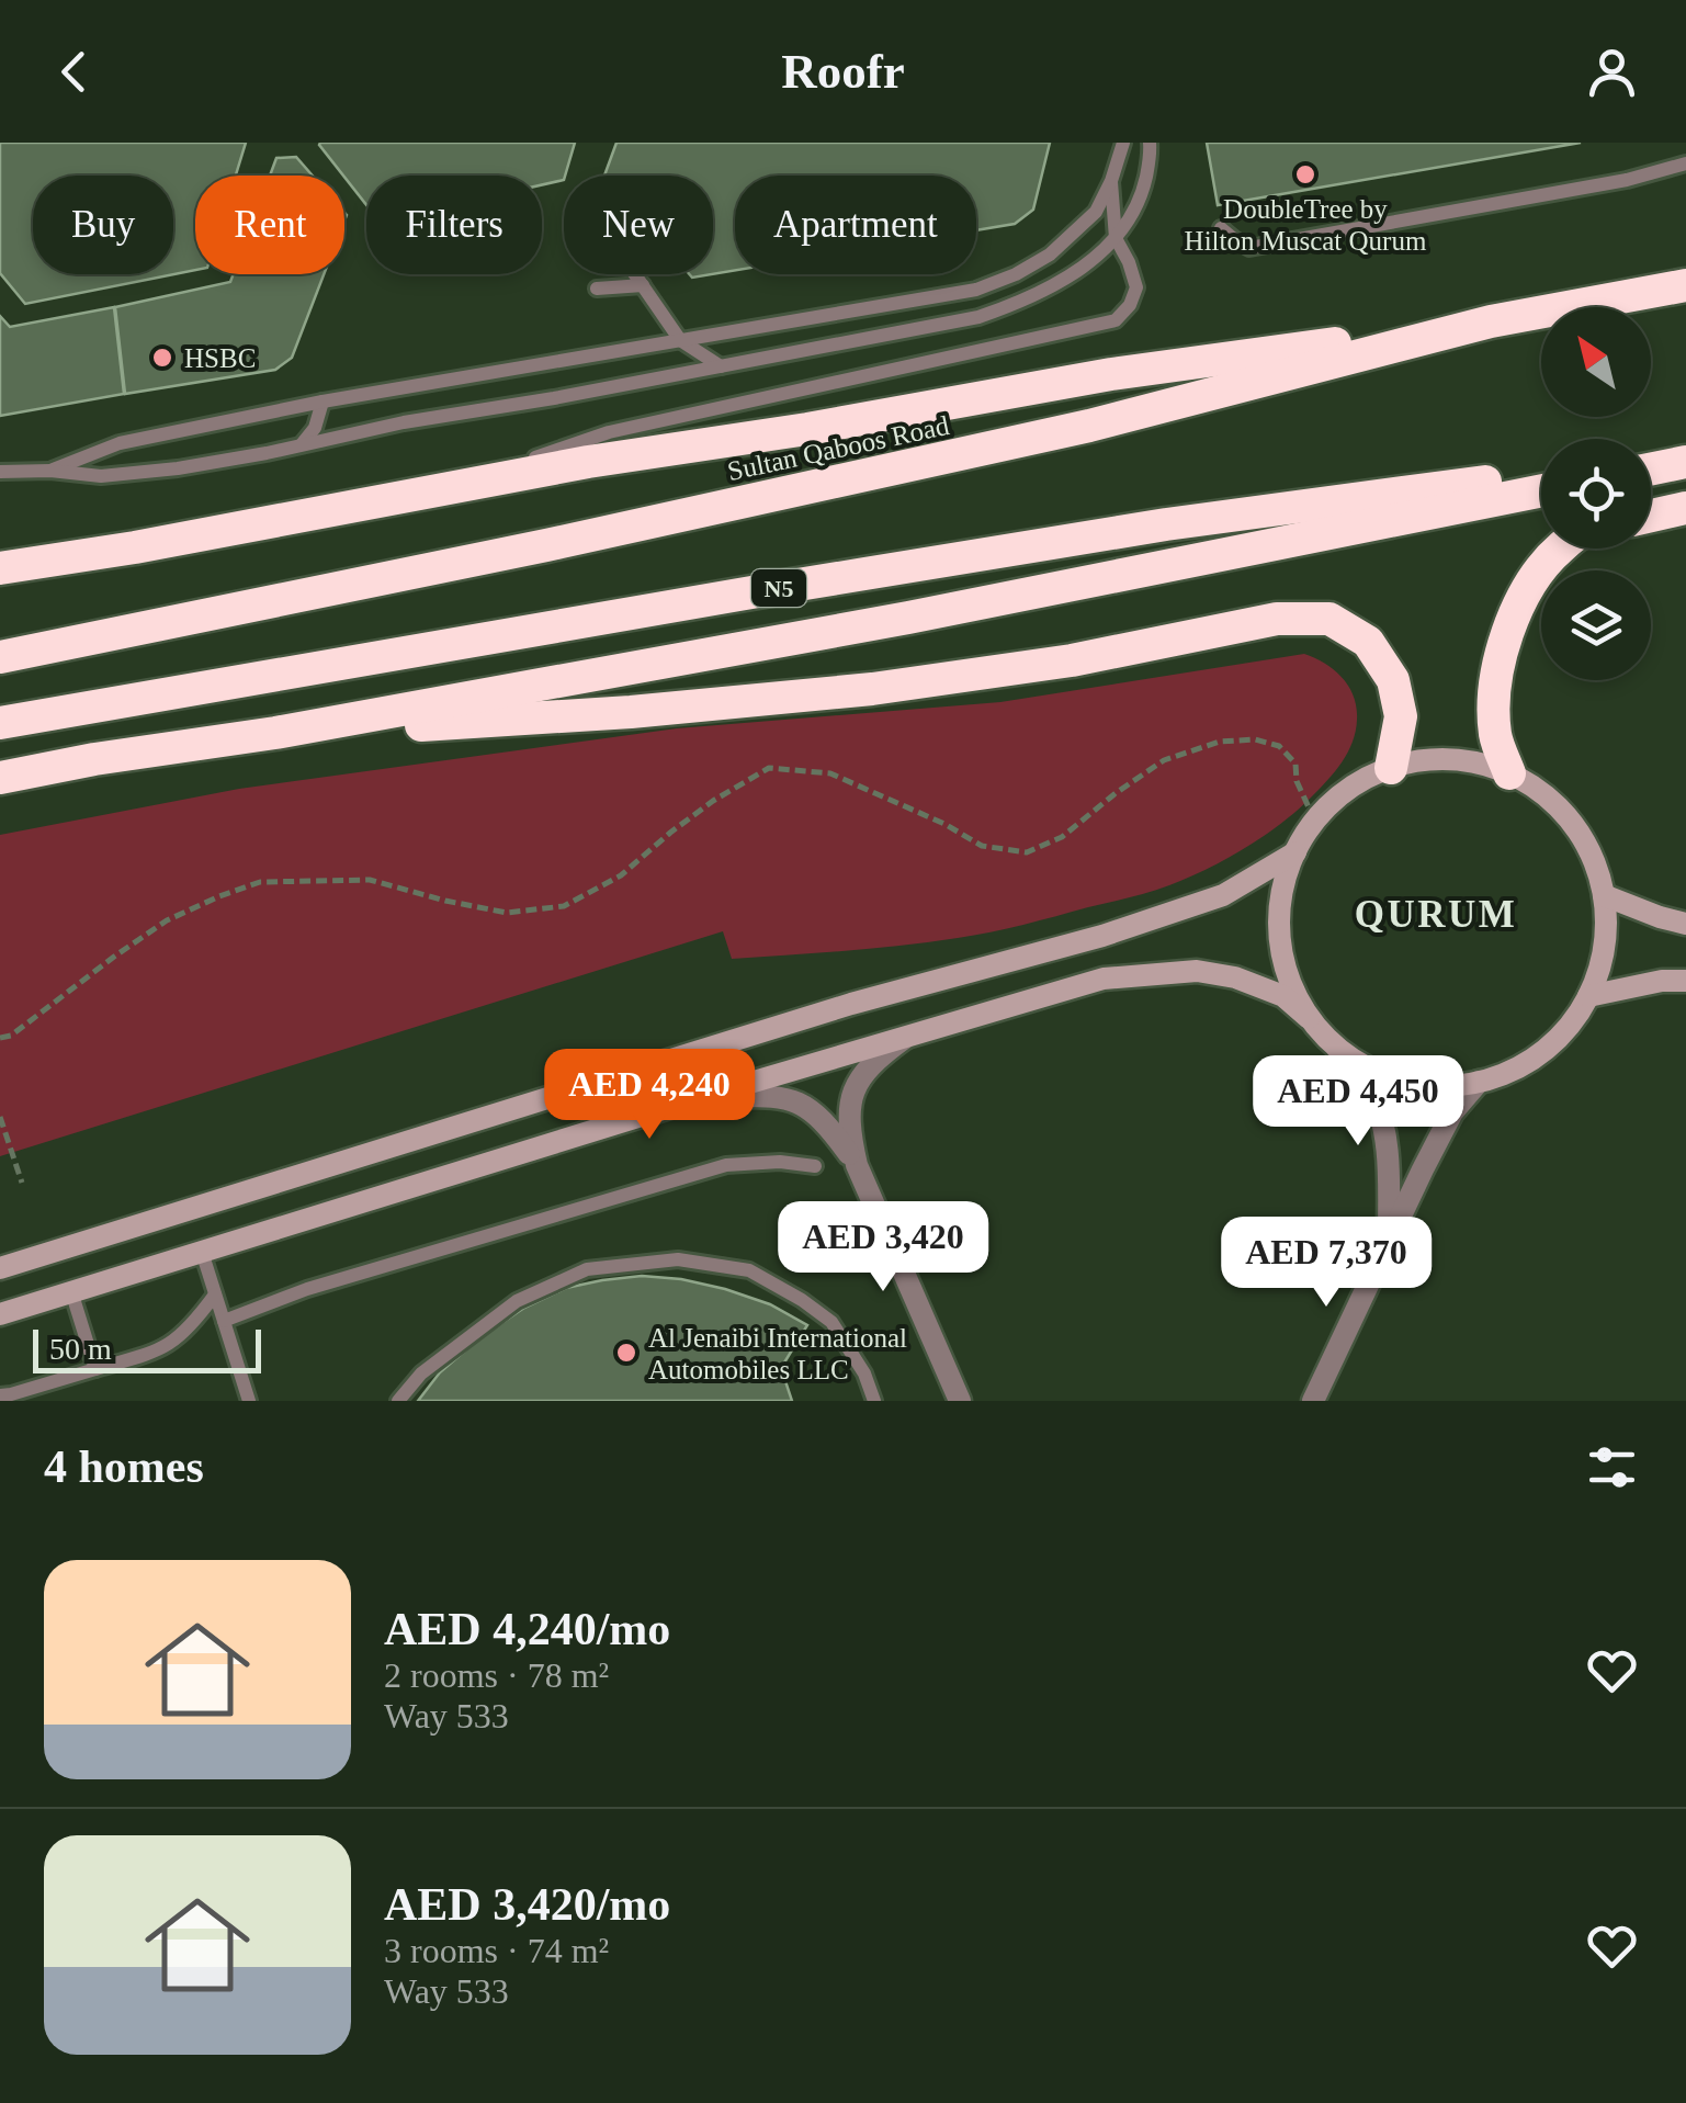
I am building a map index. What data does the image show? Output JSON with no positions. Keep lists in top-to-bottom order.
{
  "streets": {
    "highway": ["Sultan Qaboos Road", "N5"]
  },
  "districts": ["QURUM"],
  "places": ["DoubleTree by Hilton Muscat Qurum", "HSBC", "Al Jenaibi International Automobiles LLC"],
  "scale_bar": "50 m",
  "north": "top left",
  "page": {
    "header": "Roofr",
    "chip": [
      "Buy",
      "Rent",
      "Filters",
      "New",
      "Apartment"
    ],
    "price": [
      "AED 4,240",
      "AED 4,450",
      "AED 3,420",
      "AED 7,370"
    ],
    "scale": "50 m",
    "heading": "4 homes",
    "list": [
      {
        "name": "AED 4,240/mo",
        "note": "2 rooms · 78 m² · Way 533"
      },
      {
        "name": "AED 3,420/mo",
        "note": "3 rooms · 74 m² · Way 533"
      }
    ]
  }
}
